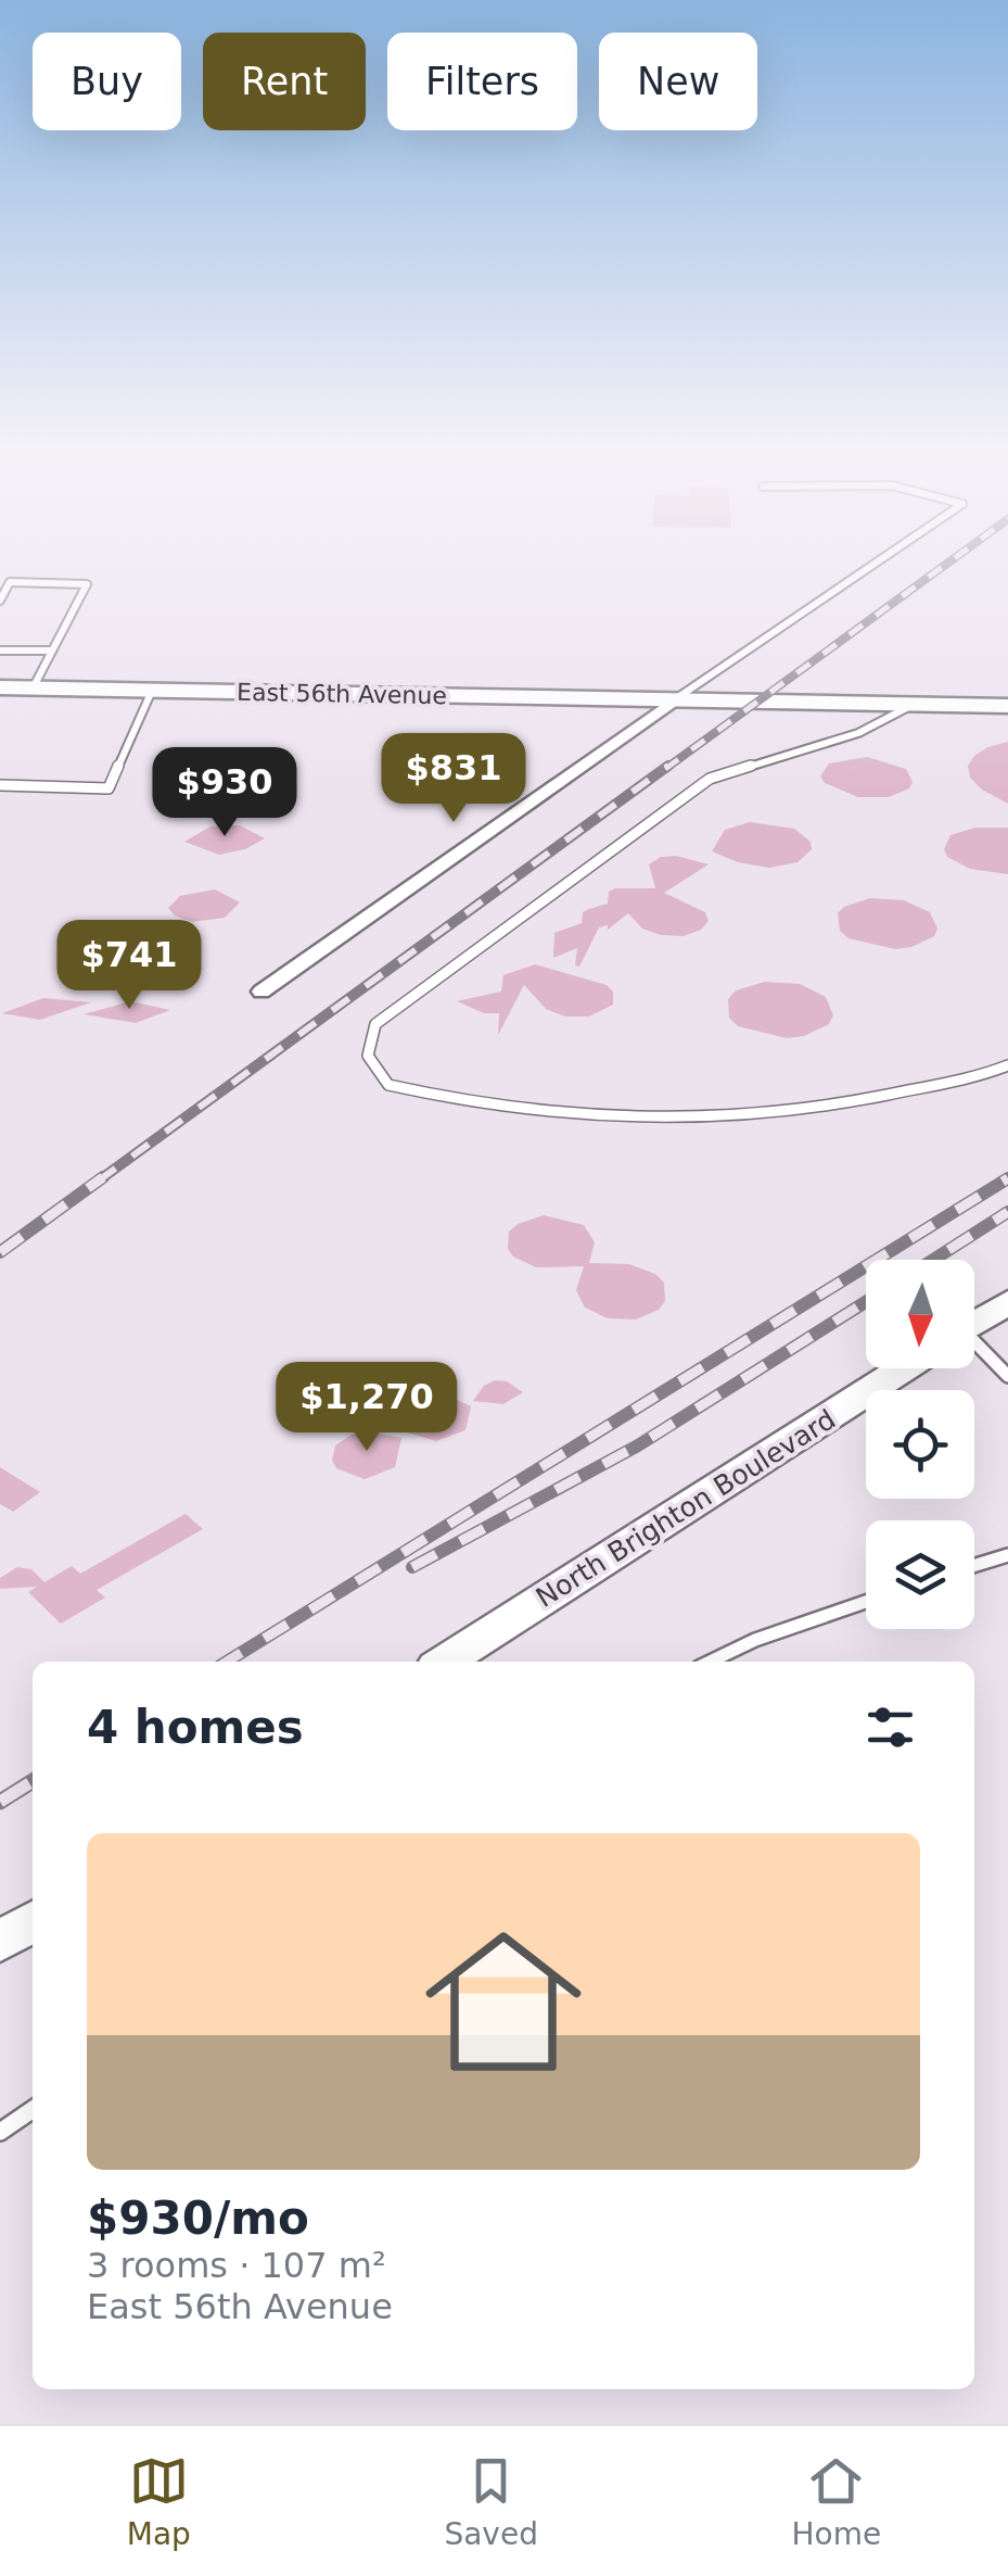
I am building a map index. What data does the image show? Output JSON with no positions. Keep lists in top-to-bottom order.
{
  "streets": {
    "main road": ["East 56th Avenue", "North Brighton Boulevard"]
  },
  "north": "bottom",
  "page": {
    "chip": [
      "Buy",
      "Rent",
      "Filters",
      "New"
    ],
    "price": [
      "$831",
      "$930",
      "$741",
      "$1,270"
    ],
    "heading": "4 homes",
    "list": [
      {
        "name": "$930/mo",
        "note": "3 rooms · 107 m² · East 56th Avenue"
      }
    ],
    "tabs": ["Map", "Saved", "Home"]
  }
}
